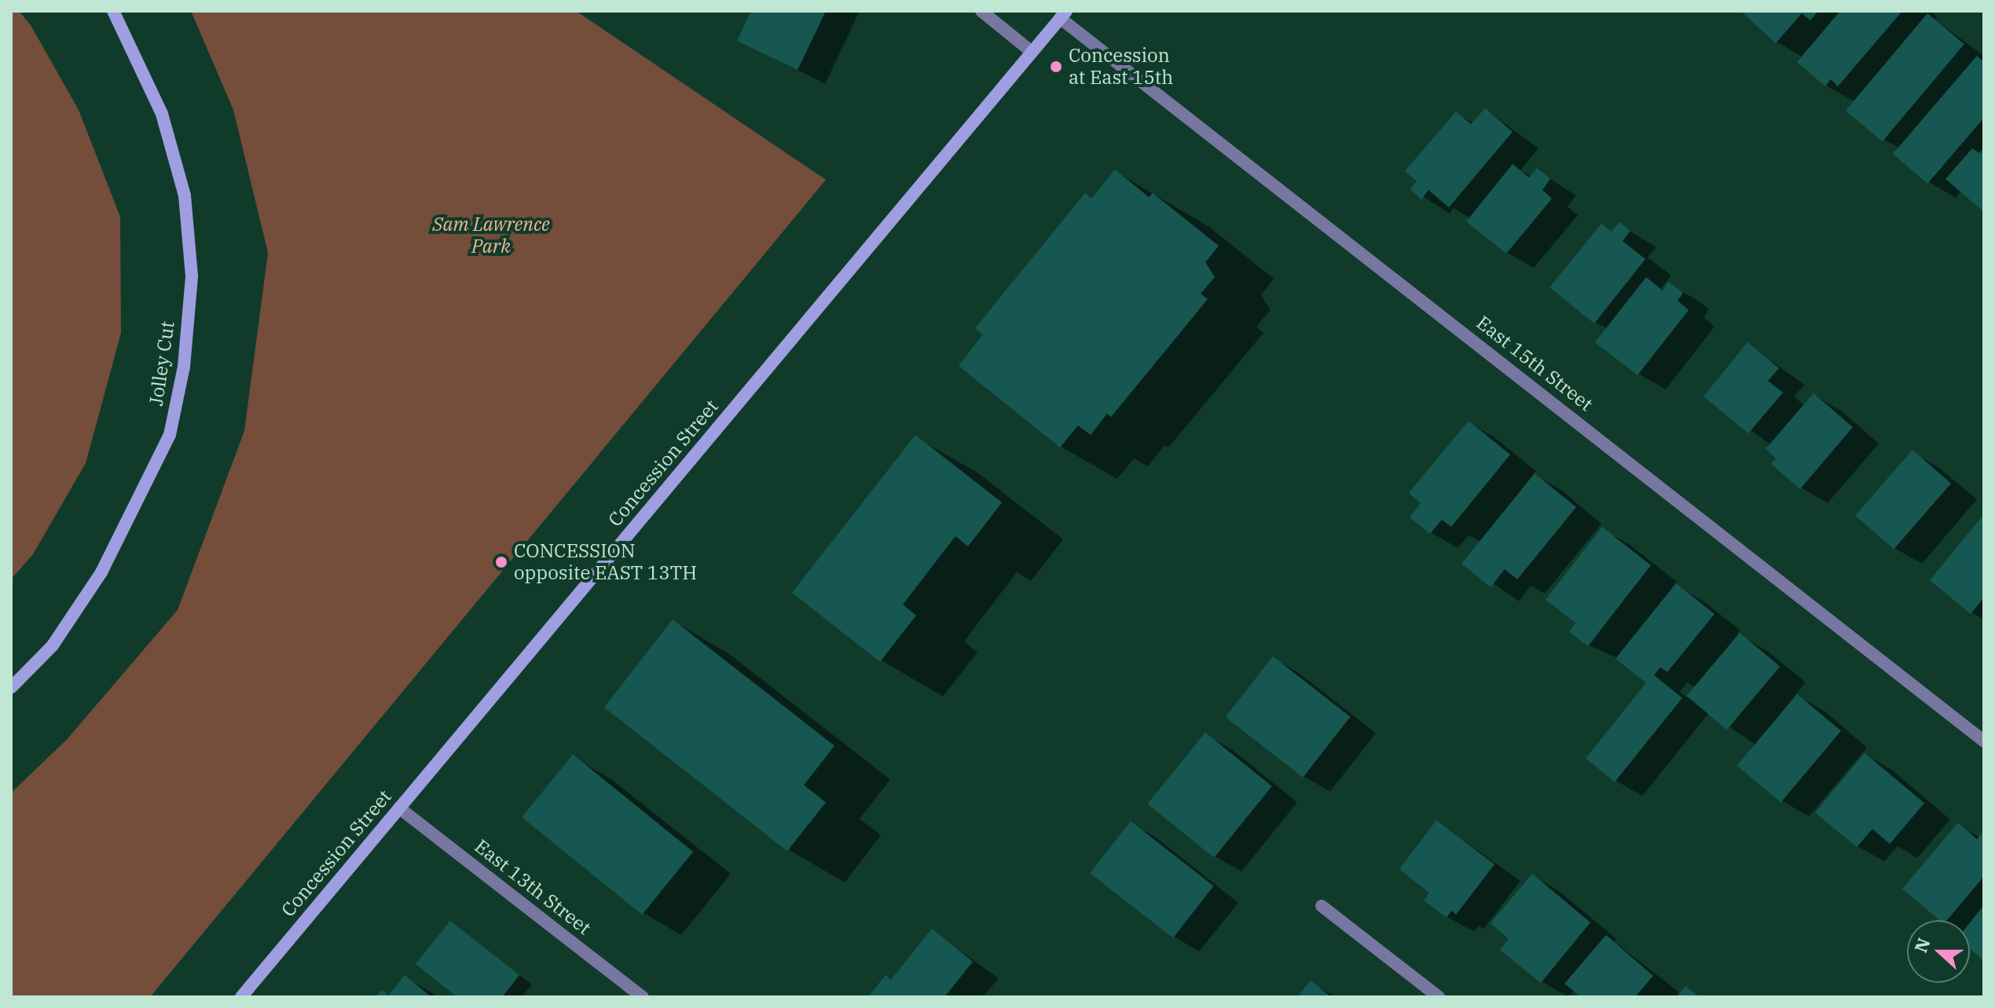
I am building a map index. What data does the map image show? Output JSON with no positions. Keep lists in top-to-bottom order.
{
  "streets": {
    "main road": ["Jolley Cut", "Concession Street"],
    "street": ["East 15th Street", "East 13th Street"]
  },
  "crossings": [
    ["East 15th Street", "Concession Street"],
    ["Concession Street", "East 13th Street"]
  ],
  "parks": ["Sam Lawrence Park"],
  "places": ["Concession at East 15th", "CONCESSION opposite EAST 13TH"],
  "north": "left"
}
